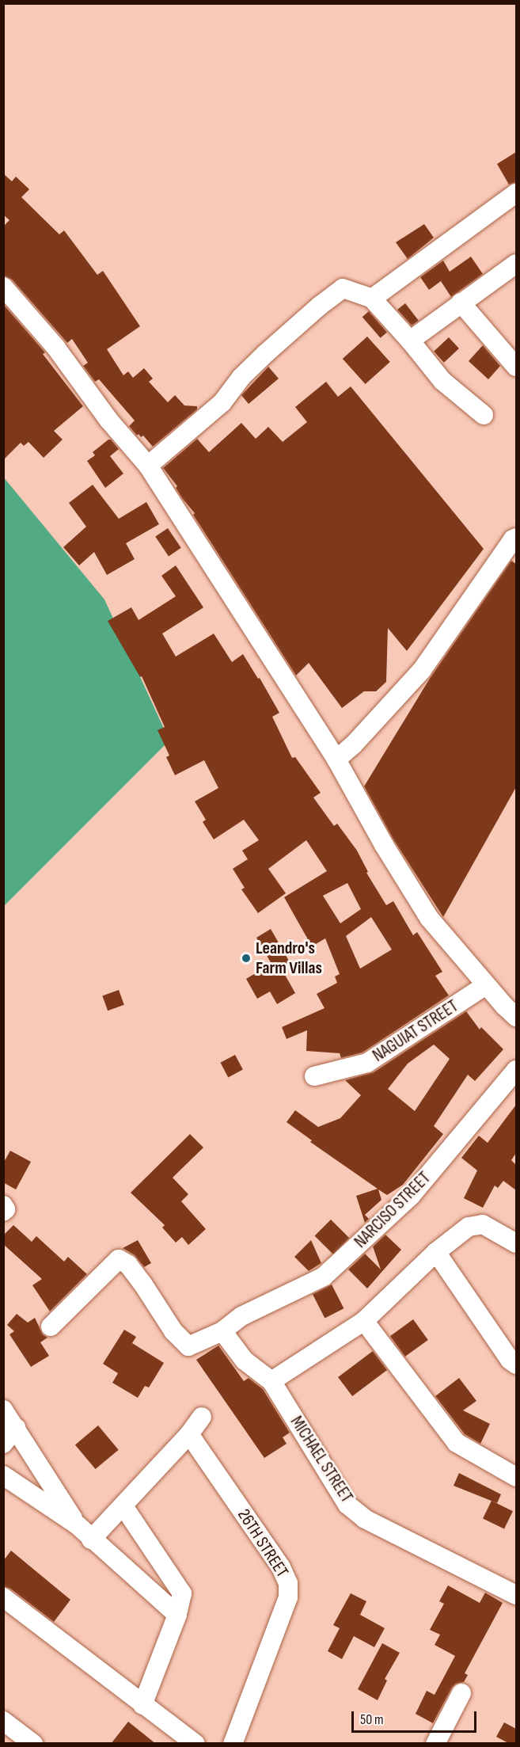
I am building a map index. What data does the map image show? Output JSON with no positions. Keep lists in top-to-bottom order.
{
  "streets": {
    "street": [
      "NAGUIAT STREET",
      "NARCISO STREET",
      "MICHAEL STREET",
      "26TH STREET"
    ]
  },
  "crossings": [
    ["NARCISO STREET", "MICHAEL STREET"]
  ],
  "places": ["Leandro's Farm Villas"],
  "scale_bar": "50 m"
}
